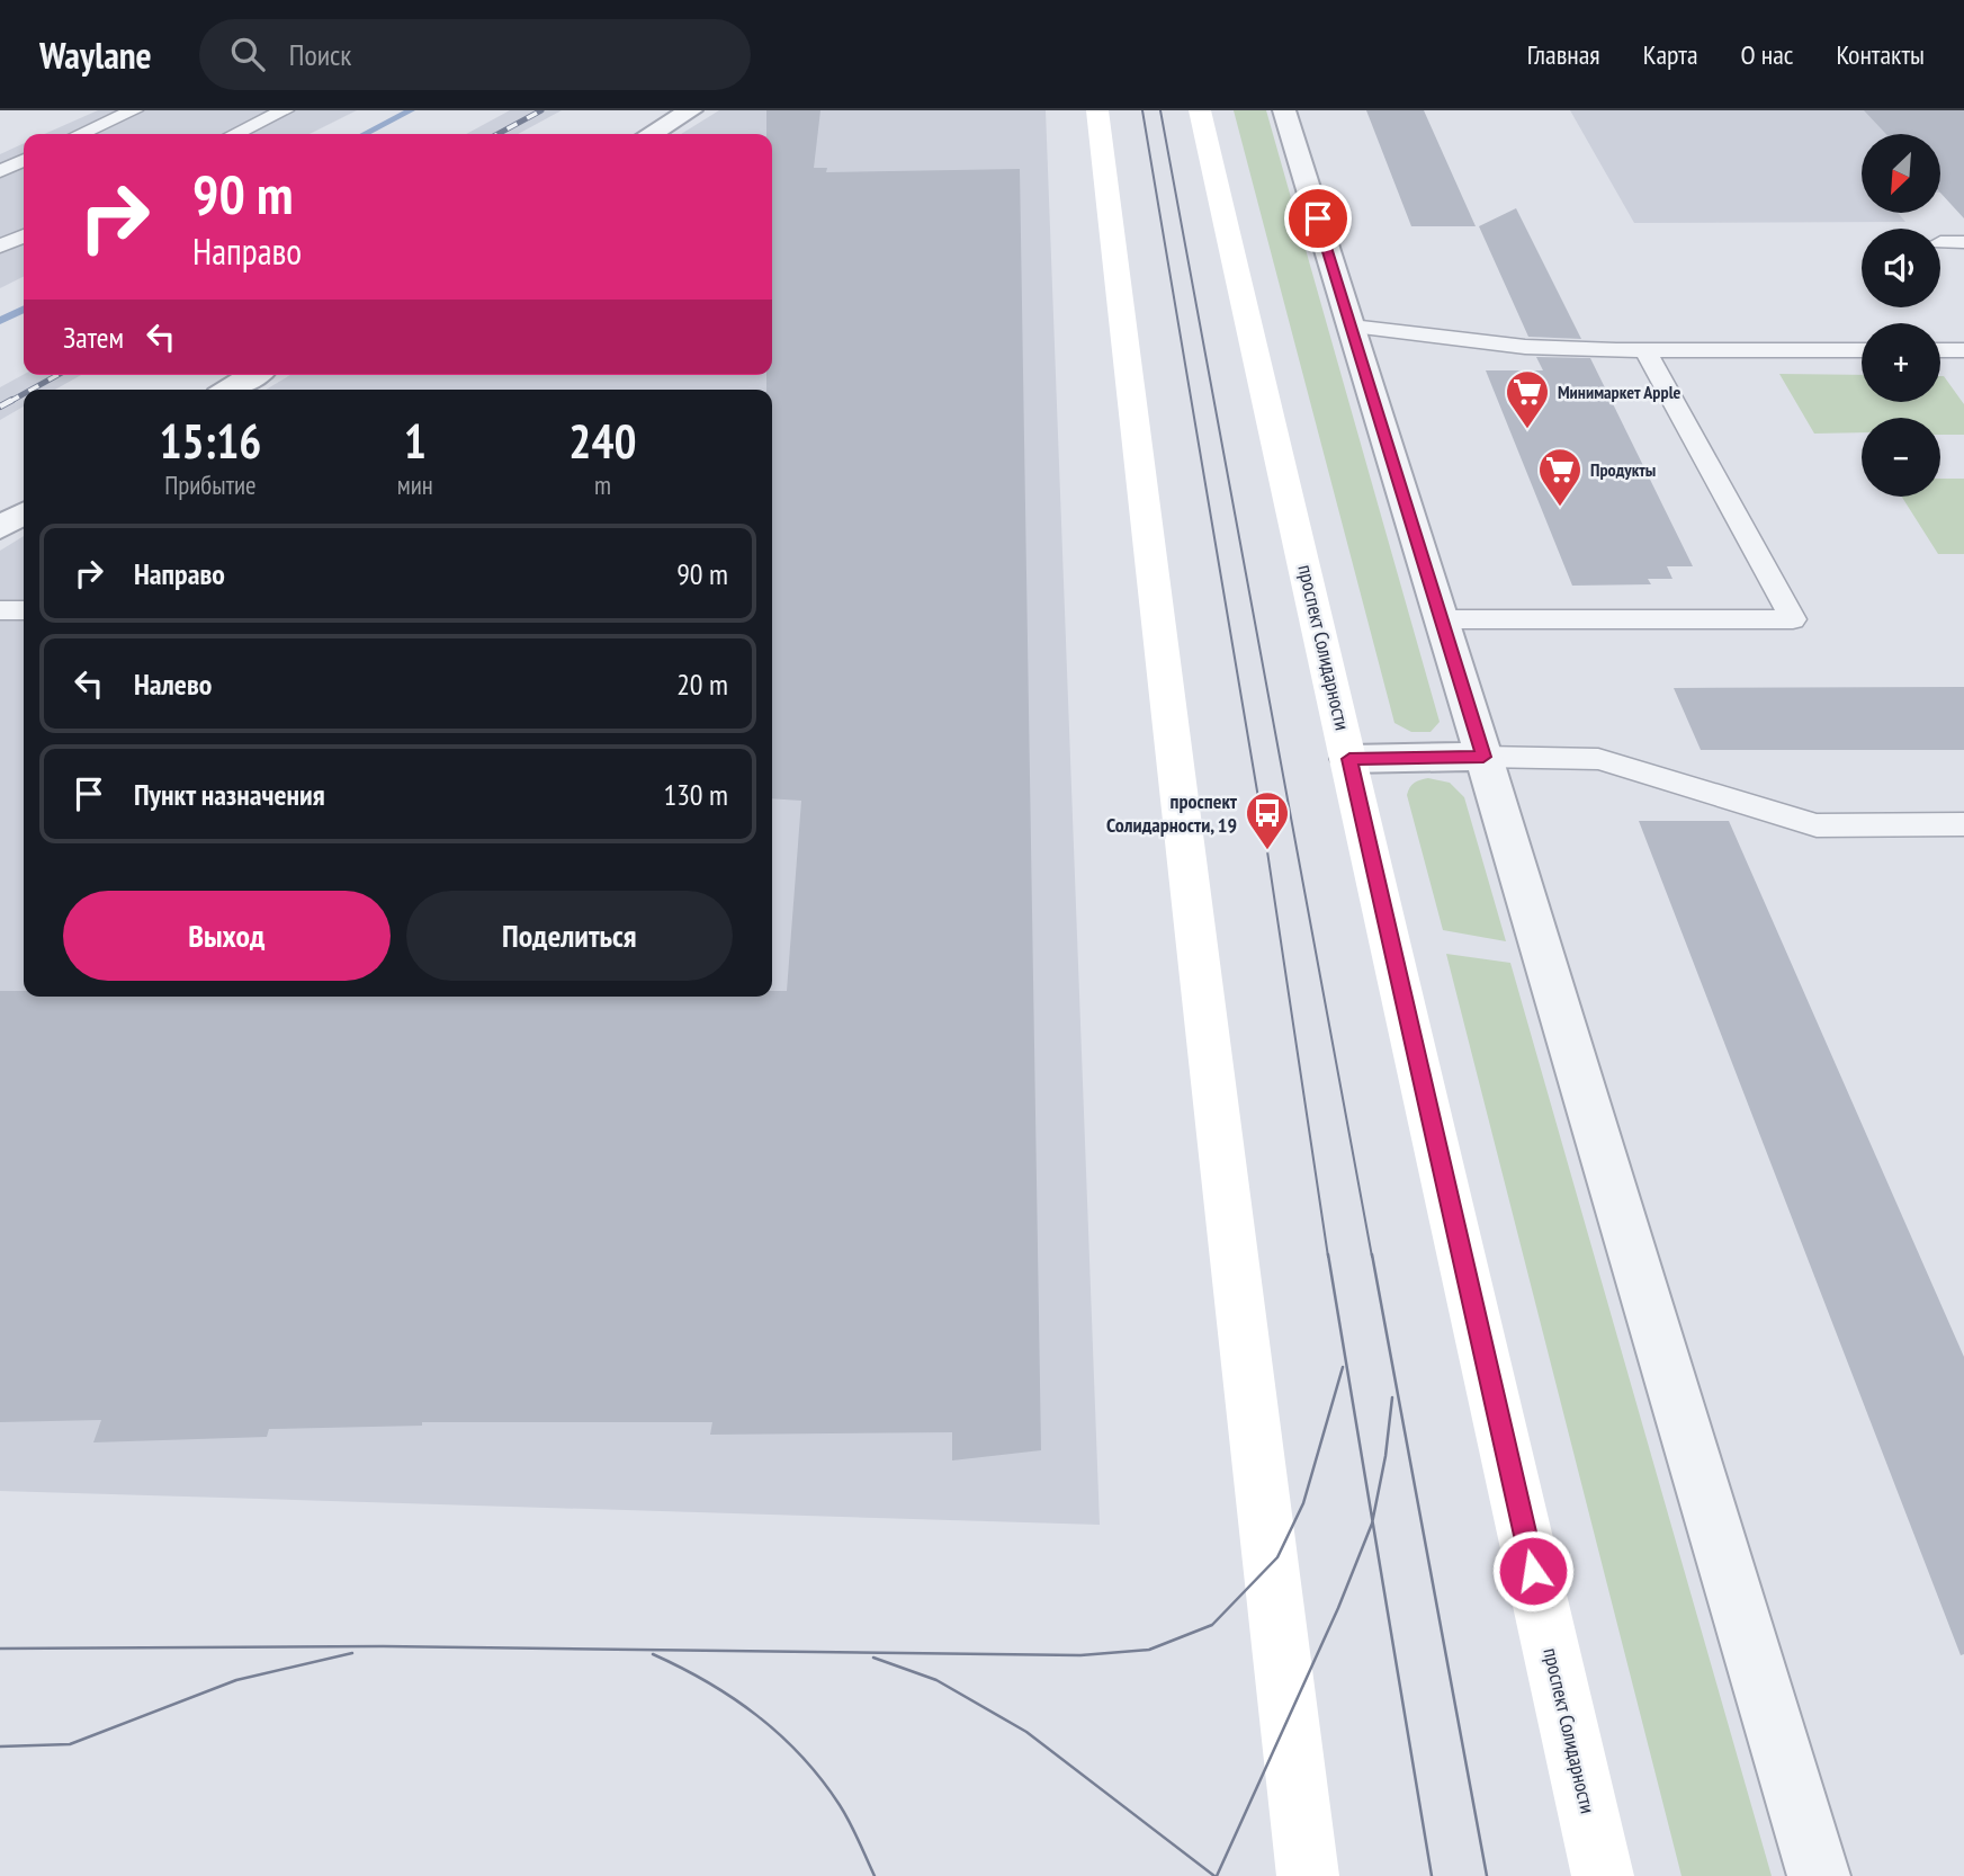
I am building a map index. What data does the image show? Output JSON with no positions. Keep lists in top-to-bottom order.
{
  "streets": {
    "main road": ["проспект Солидарности"]
  },
  "places": {
    "supermarket": ["Минимаркет Apple", "Продукты"],
    "bus stop": ["проспект Солидарности, 19"]
  },
  "north": "bottom left",
  "page": {
    "header": "Waylane",
    "search": "Поиск",
    "nav": [
      "Главная",
      "Карта",
      "О нас",
      "Контакты"
    ],
    "map_buttons": ["+", "−"],
    "turn": ["90 m", "Направо"],
    "then": "Затем",
    "eta": [
      "15:16",
      "Прибытие",
      "1",
      "мин",
      "240",
      "m"
    ],
    "list": [
      {
        "name": "Направо",
        "value": "90 m"
      },
      {
        "name": "Налево",
        "value": "20 m"
      },
      {
        "name": "Пункт назначения",
        "value": "130 m"
      }
    ],
    "buttons": ["Выход", "Поделиться"]
  }
}
